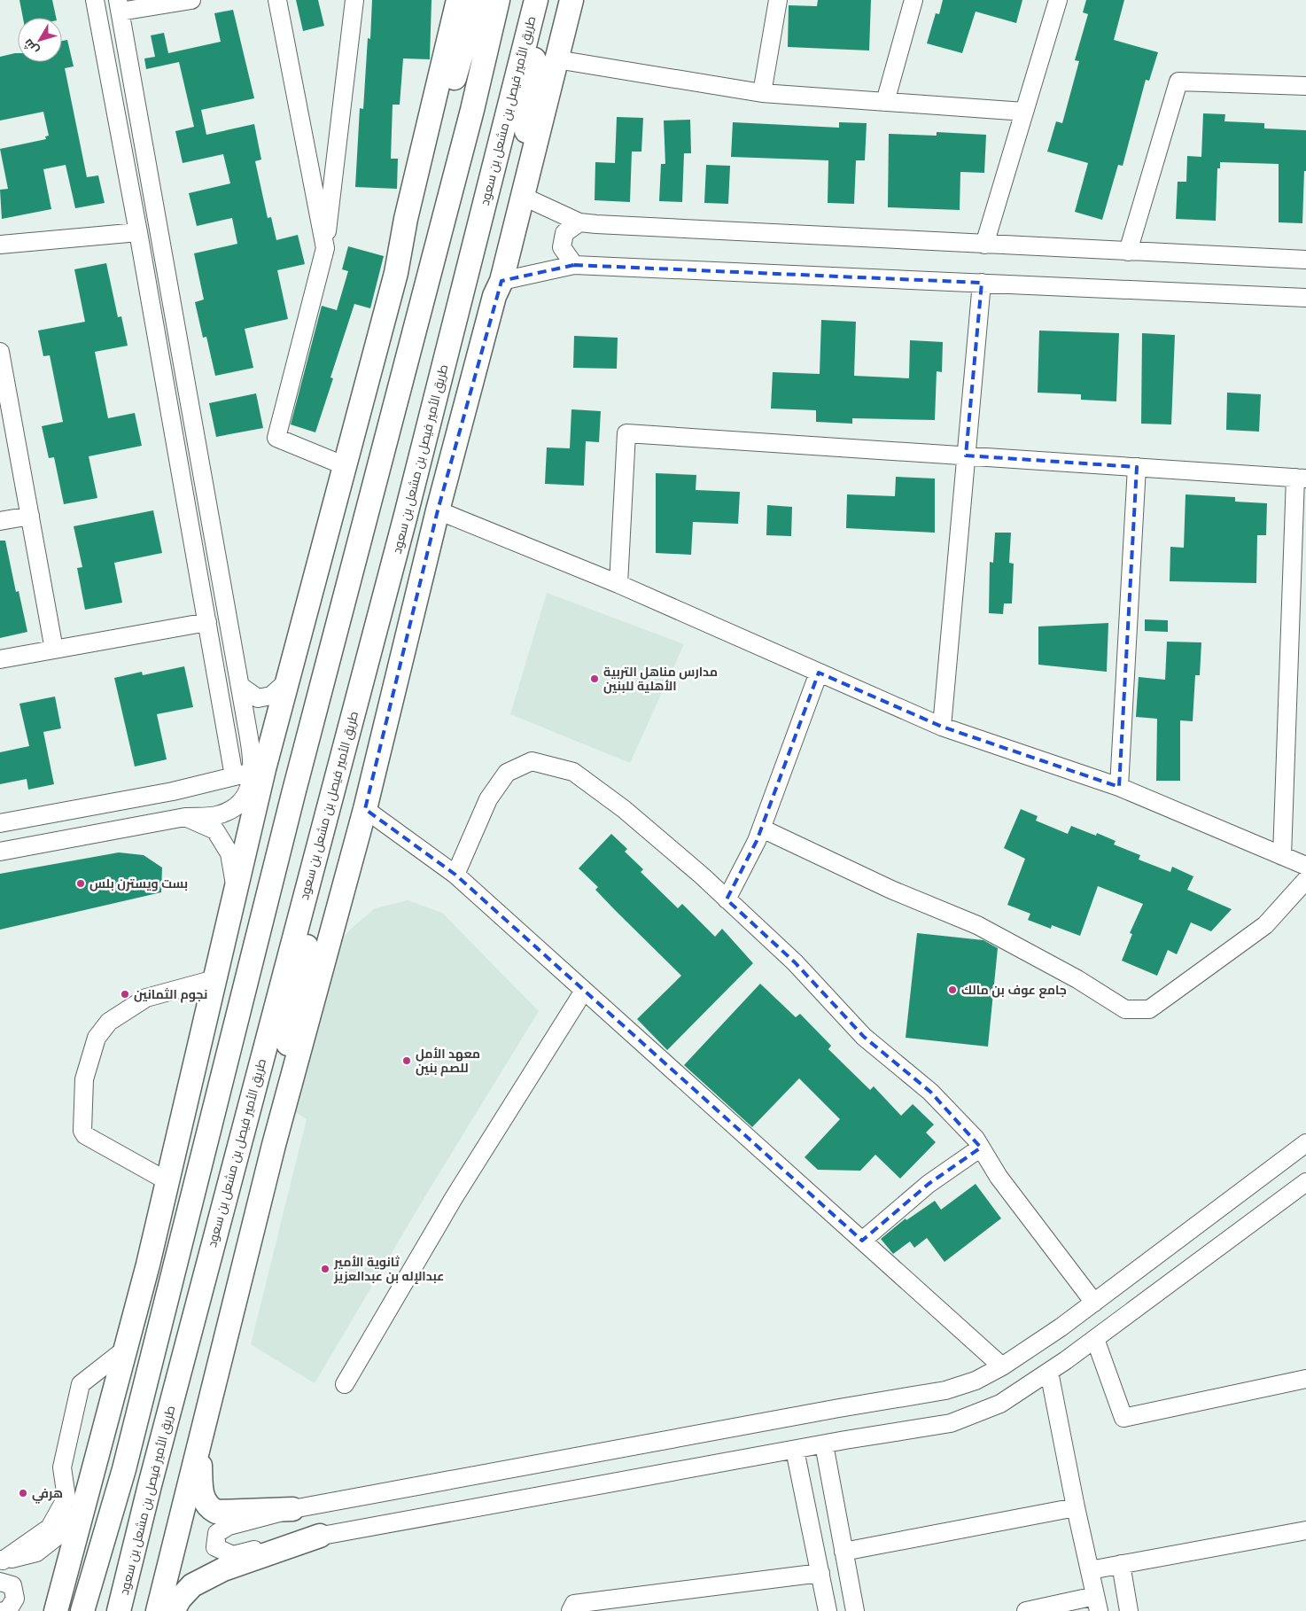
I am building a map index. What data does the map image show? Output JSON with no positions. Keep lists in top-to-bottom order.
{
  "streets": {
    "main road": ["طريق الأمير فيصل بن مشعل بن سعود"]
  },
  "places": [
    "مدارس مناهل التربية الأهلية للبنين",
    "بست ويسترن بلس",
    "جامع عوف بن مالك",
    "نجوم الثمانين",
    "معهد الأمل للصم بنين",
    "ثانوية الأمير عبدالإله بن عبدالعزيز",
    "هرفي"
  ],
  "north": "bottom left"
}
